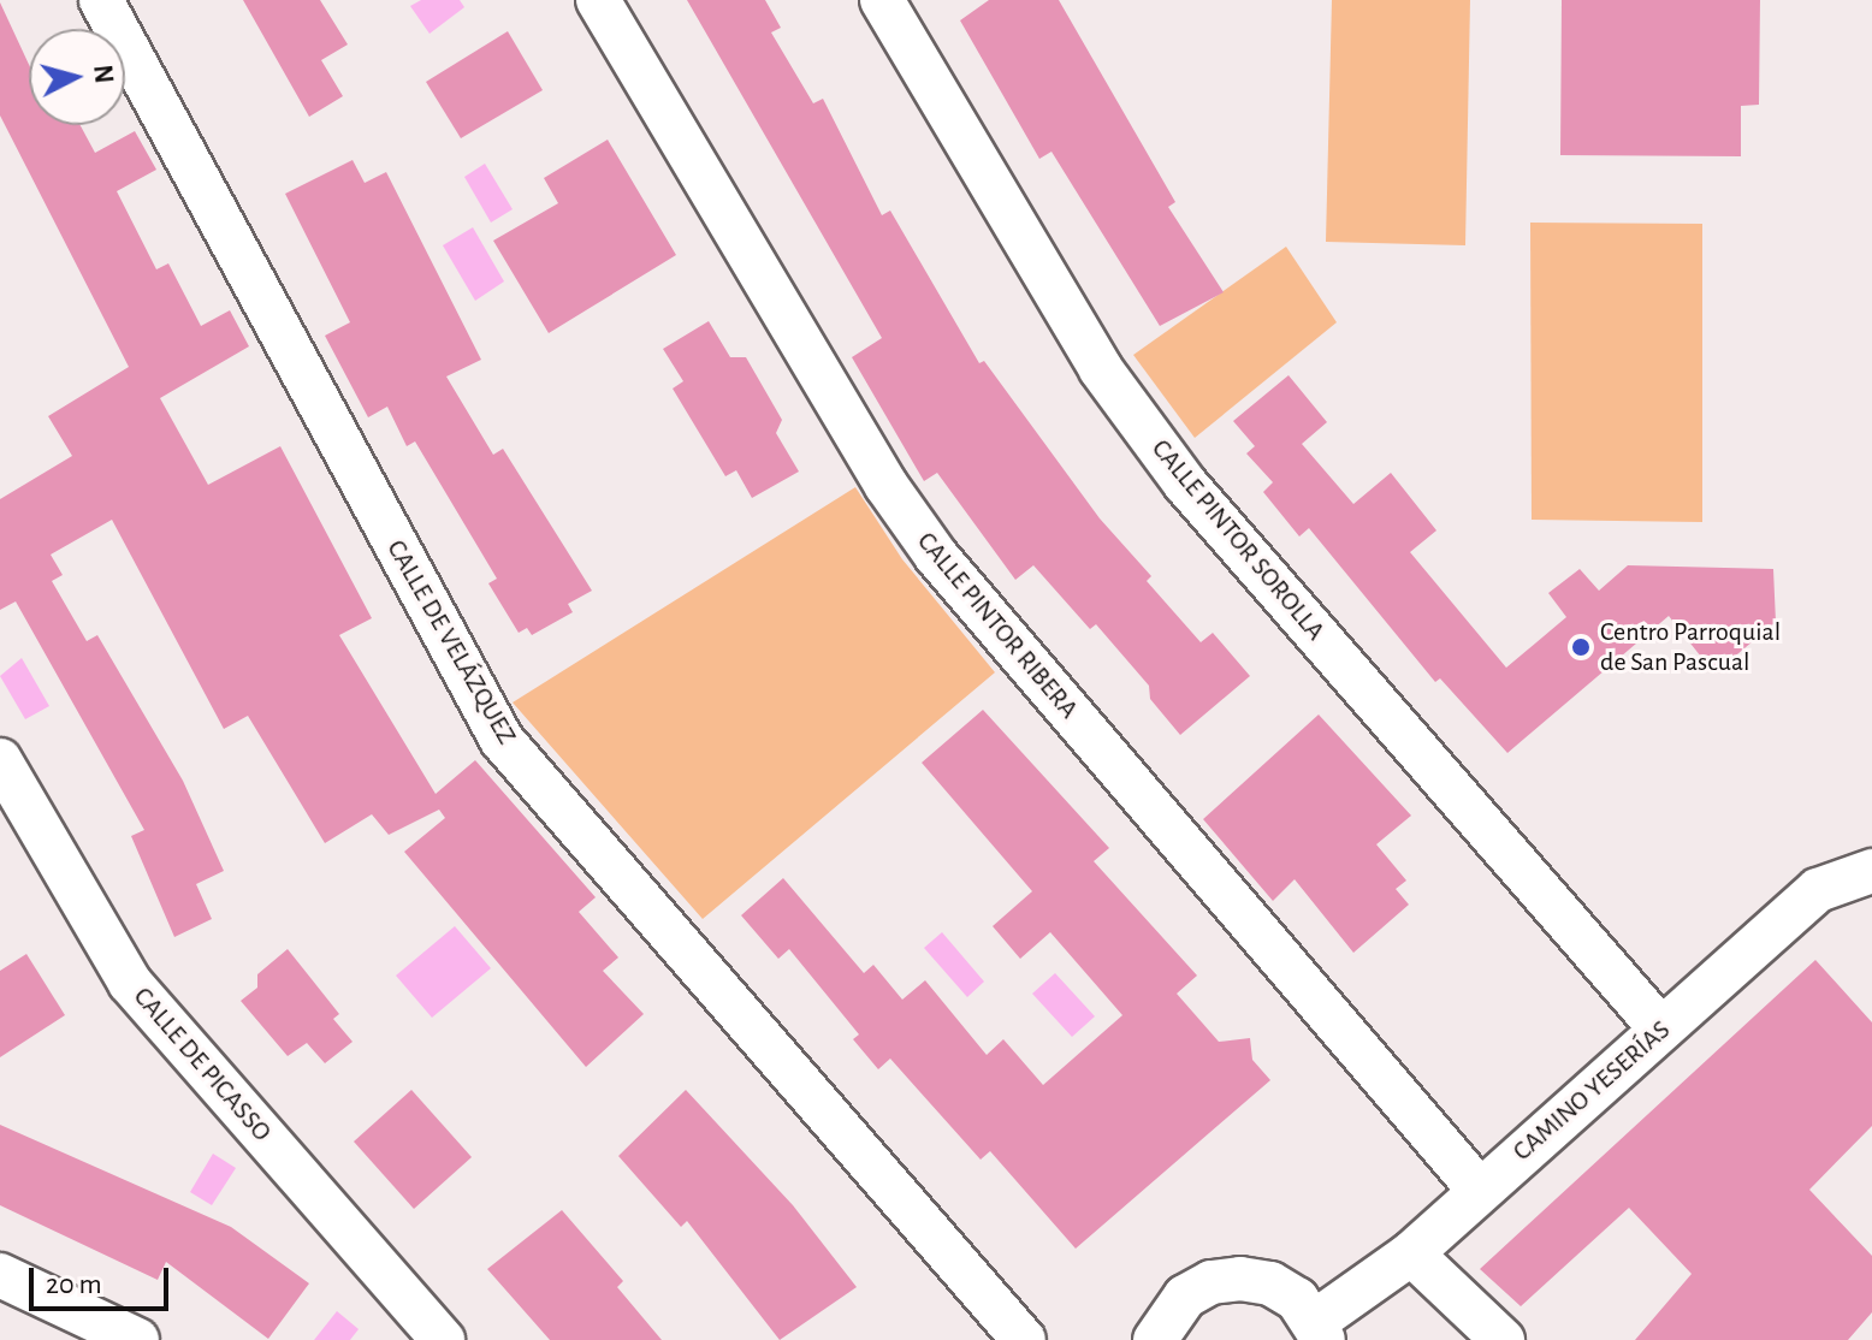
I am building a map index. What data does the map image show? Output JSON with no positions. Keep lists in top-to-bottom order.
{
  "streets": {
    "street": [
      "CALLE PINTOR SOROLLA",
      "CALLE PINTOR RIBERA",
      "CALLE DE VELÁZQUEZ",
      "CALLE DE PICASSO",
      "CAMINO YESERÍAS"
    ]
  },
  "crossings": [
    ["CALLE PINTOR SOROLLA", "CAMINO YESERÍAS"],
    ["CALLE PINTOR RIBERA", "CAMINO YESERÍAS"]
  ],
  "places": ["Centro Parroquial de San Pascual"],
  "scale_bar": "20 m",
  "north": "right"
}
